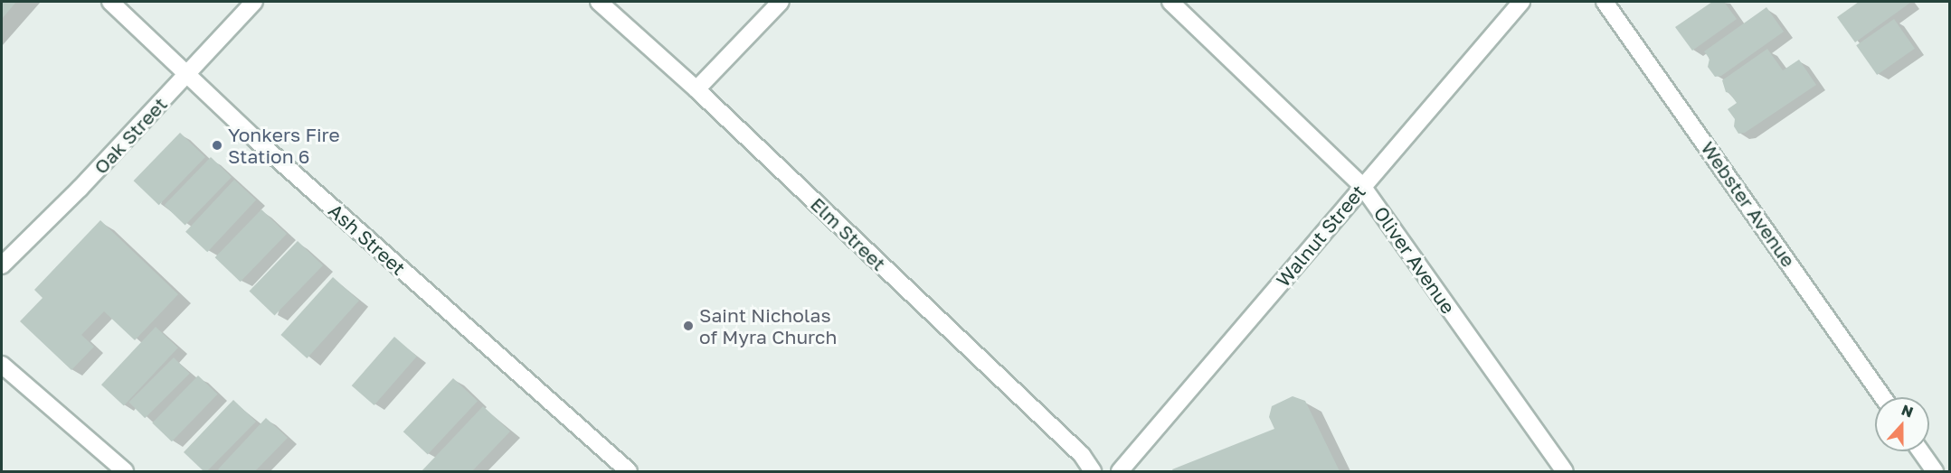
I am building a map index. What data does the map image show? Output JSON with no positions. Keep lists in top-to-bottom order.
{
  "streets": {
    "street": [
      "Oak Street",
      "Webster Avenue",
      "Elm Street",
      "Walnut Street",
      "Ash Street",
      "Oliver Avenue"
    ]
  },
  "crossings": [
    ["Oak Street", "Ash Street"],
    ["Walnut Street", "Oliver Avenue"]
  ],
  "places": ["Yonkers Fire Station 6", "Saint Nicholas of Myra Church"],
  "north": "top"
}
